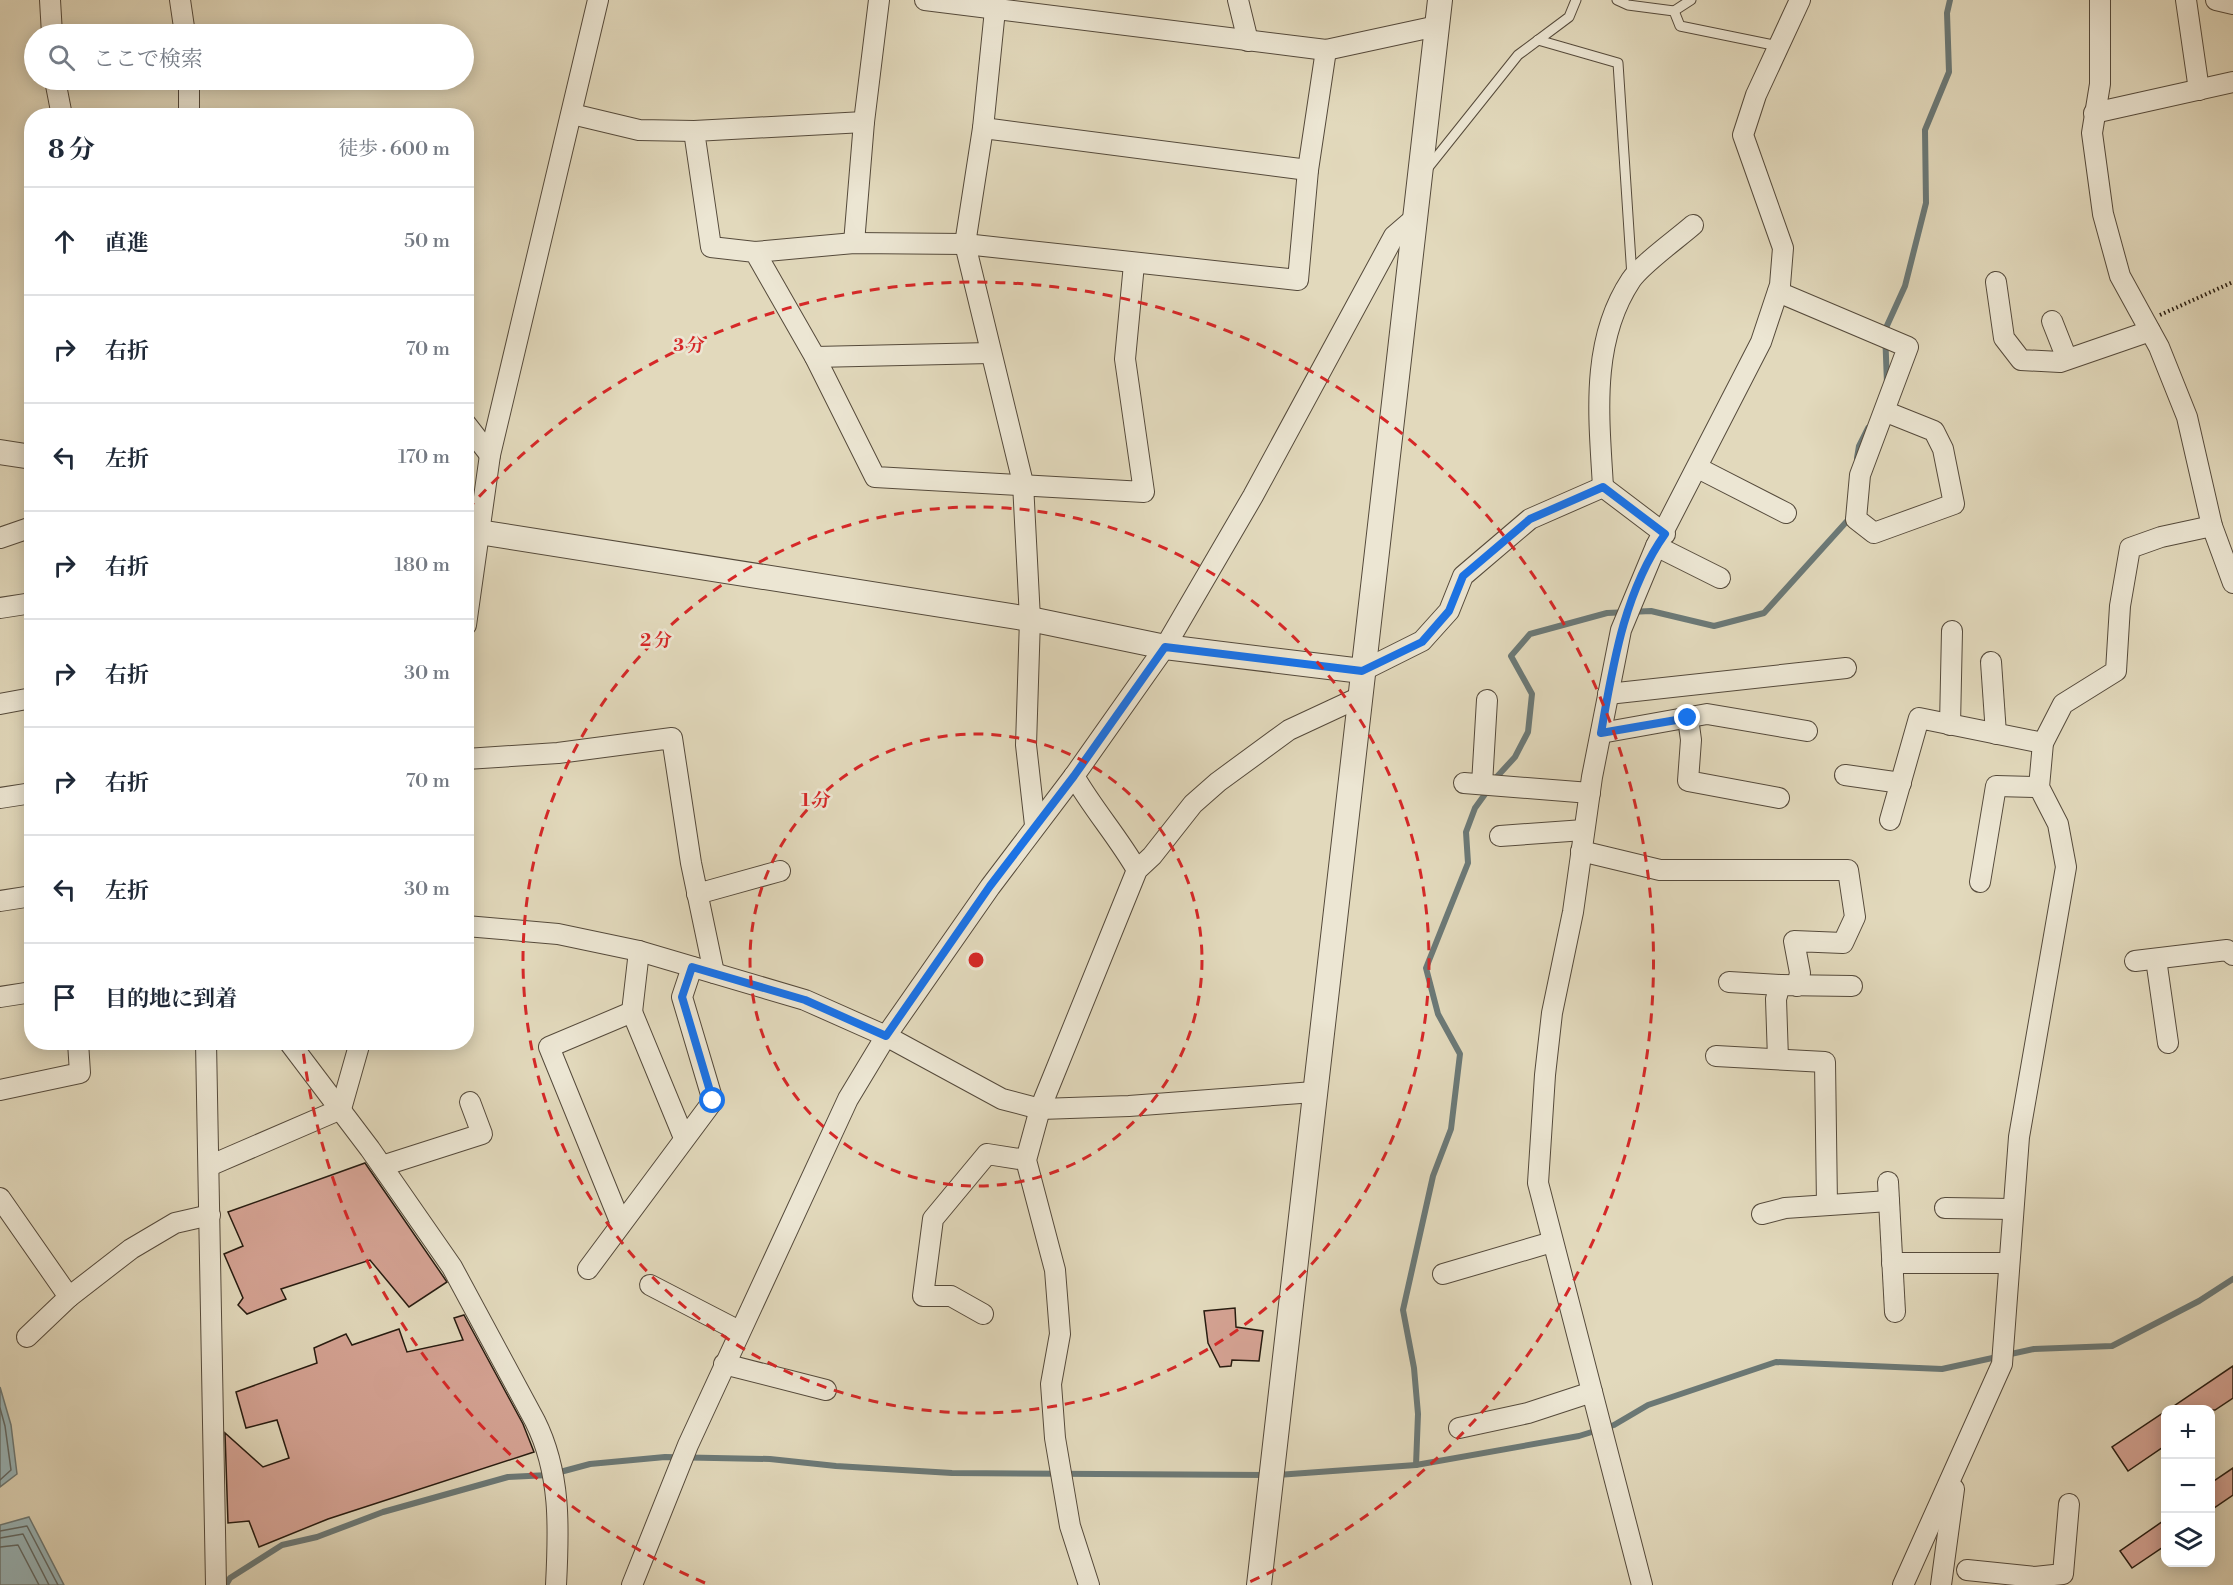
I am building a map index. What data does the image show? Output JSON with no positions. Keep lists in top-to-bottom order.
{
  "page": {
    "search": "ここで検索",
    "heading": ["8 分", "徒歩 · 600 m"],
    "list": [
      ["直進", "50 m"],
      ["右折", "70 m"],
      ["左折", "170 m"],
      ["右折", "180 m"],
      ["右折", "30 m"],
      ["右折", "70 m"],
      ["左折", "30 m"],
      "目的地に到着"
    ],
    "map_buttons": ["+", "−"]
  },
  "rings": ["3 分", "2 分", "1 分"]
}
